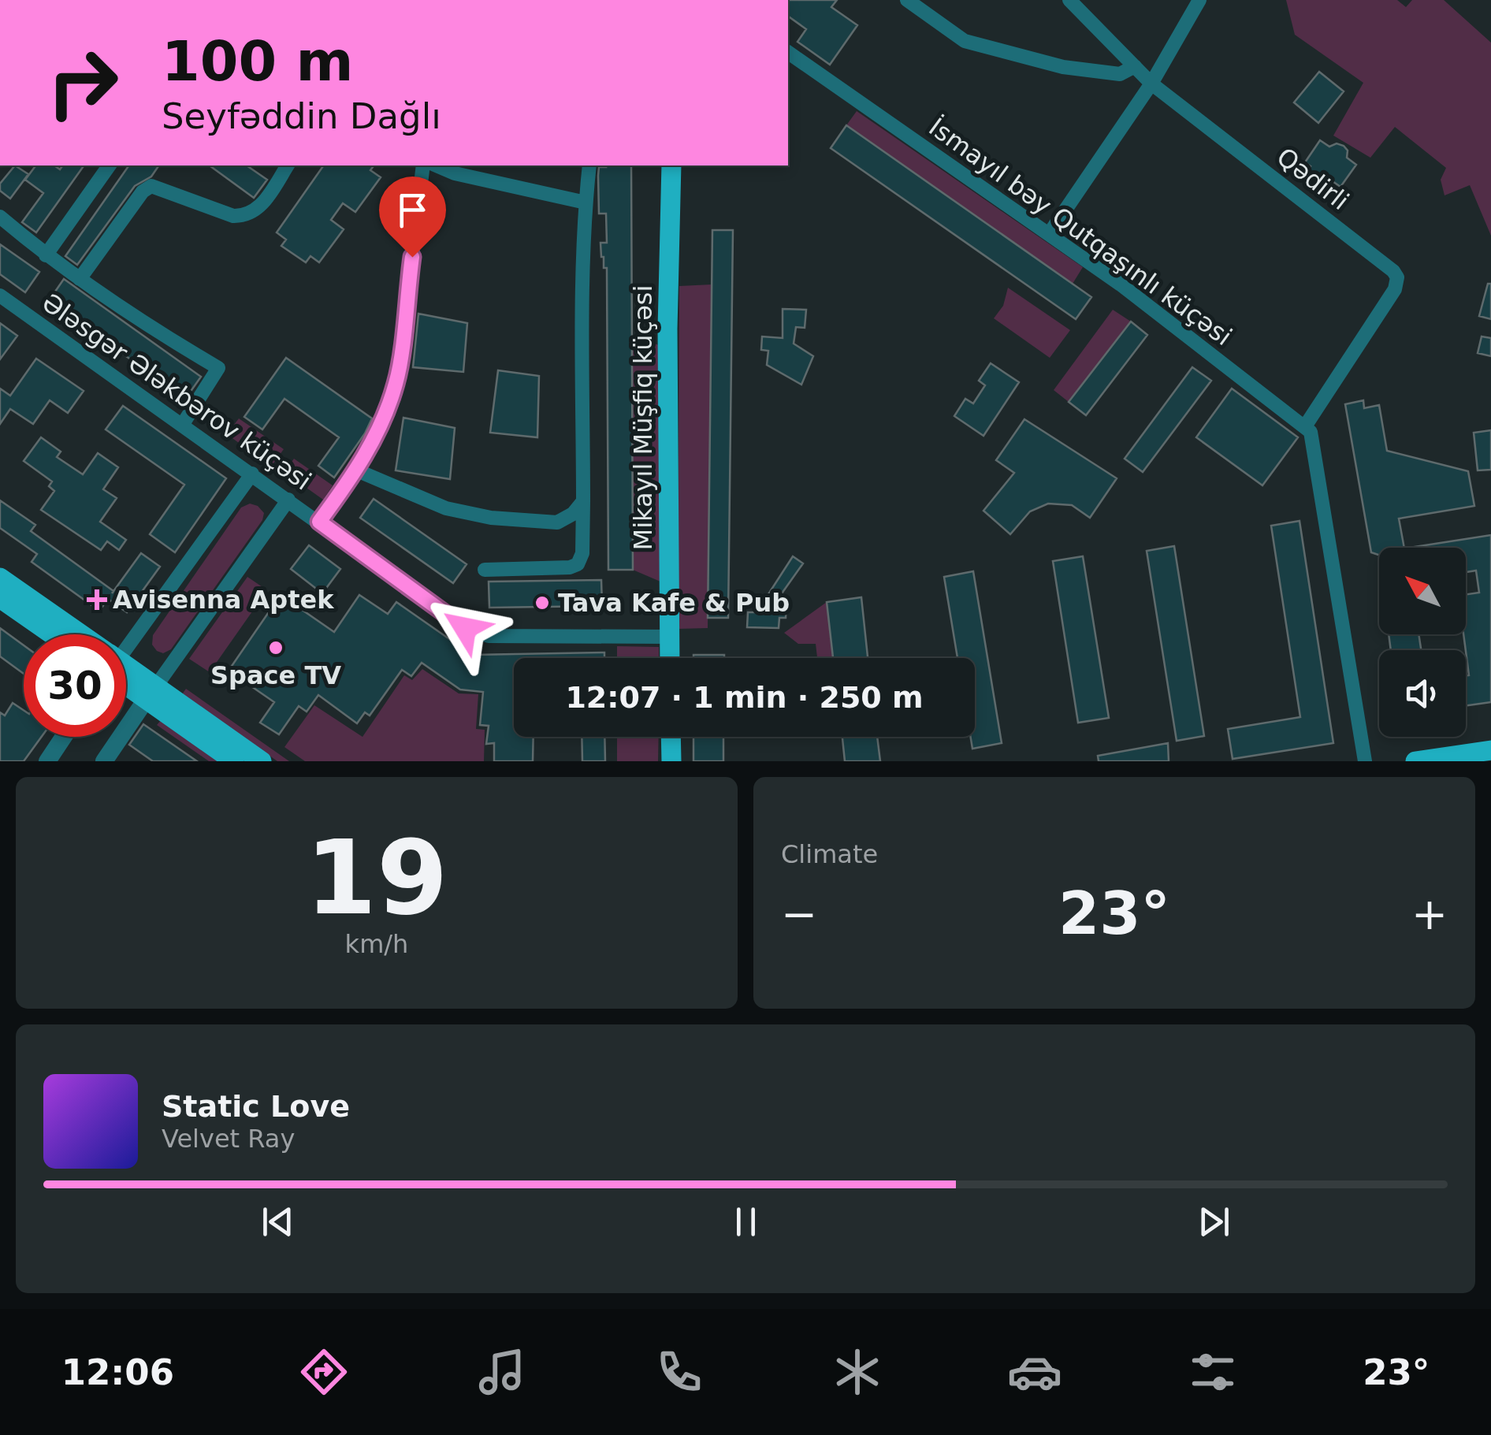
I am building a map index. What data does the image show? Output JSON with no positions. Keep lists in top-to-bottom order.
{
  "streets": {
    "main road": ["Mikayıl Müşfiq küçəsi"],
    "street": ["Qədirli", "İsmayıl bəy Qutqaşınlı küçəsi", "Ələsgər Ələkbərov küçəsi"]
  },
  "crossings": [
    ["Qədirli", "İsmayıl bəy Qutqaşınlı küçəsi"],
    ["Ələsgər Ələkbərov küçəsi", "Mikayıl Müşfiq küçəsi"]
  ],
  "places": {
    "health": ["Avisenna Aptek"],
    "other": ["Tava Kafe & Pub", "Space TV"]
  },
  "north": "top left",
  "page": {
    "turn": ["100 m", "Seyfəddin Dağlı"],
    "limit": "30",
    "trip": "12:07 · 1 min · 250 m",
    "tile": [
      ["19", "km/h"],
      "Climate"
    ],
    "heat": ["−", "23°", "+"],
    "song": ["Static Love", "Velvet Ray"],
    "tabs": ["12:06", "23°"]
  }
}
